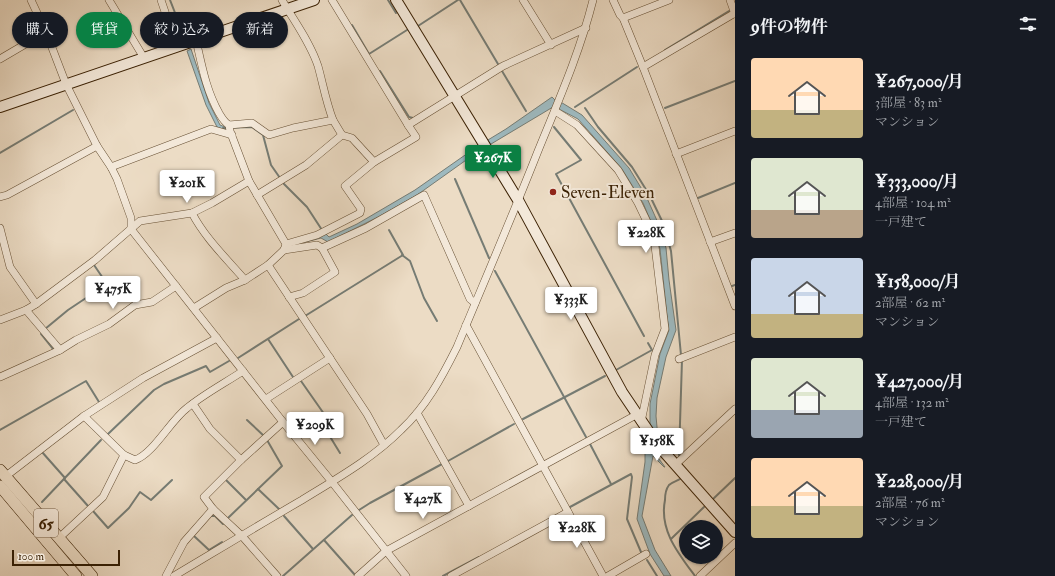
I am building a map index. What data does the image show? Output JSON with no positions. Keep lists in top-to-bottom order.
{
  "streets": {
    "main road": ["65"]
  },
  "places": ["Seven-Eleven"],
  "scale_bar": "100 m",
  "page": {
    "heading": "9件の物件",
    "chip": [
      "購入",
      "賃貸",
      "絞り込み",
      "新着"
    ],
    "list": [
      {
        "name": "¥267,000/月",
        "note": "3部屋 · 83 m² · マンション"
      },
      {
        "name": "¥333,000/月",
        "note": "4部屋 · 104 m² · 一戸建て"
      },
      {
        "name": "¥158,000/月",
        "note": "2部屋 · 62 m² · マンション"
      },
      {
        "name": "¥427,000/月",
        "note": "4部屋 · 132 m² · 一戸建て"
      },
      {
        "name": "¥228,000/月",
        "note": "2部屋 · 76 m² · マンション"
      }
    ],
    "price": [
      "¥267K",
      "¥201K",
      "¥228K",
      "¥475K",
      "¥333K",
      "¥209K",
      "¥158K",
      "¥427K",
      "¥228K"
    ],
    "scale": "100 m"
  }
}
